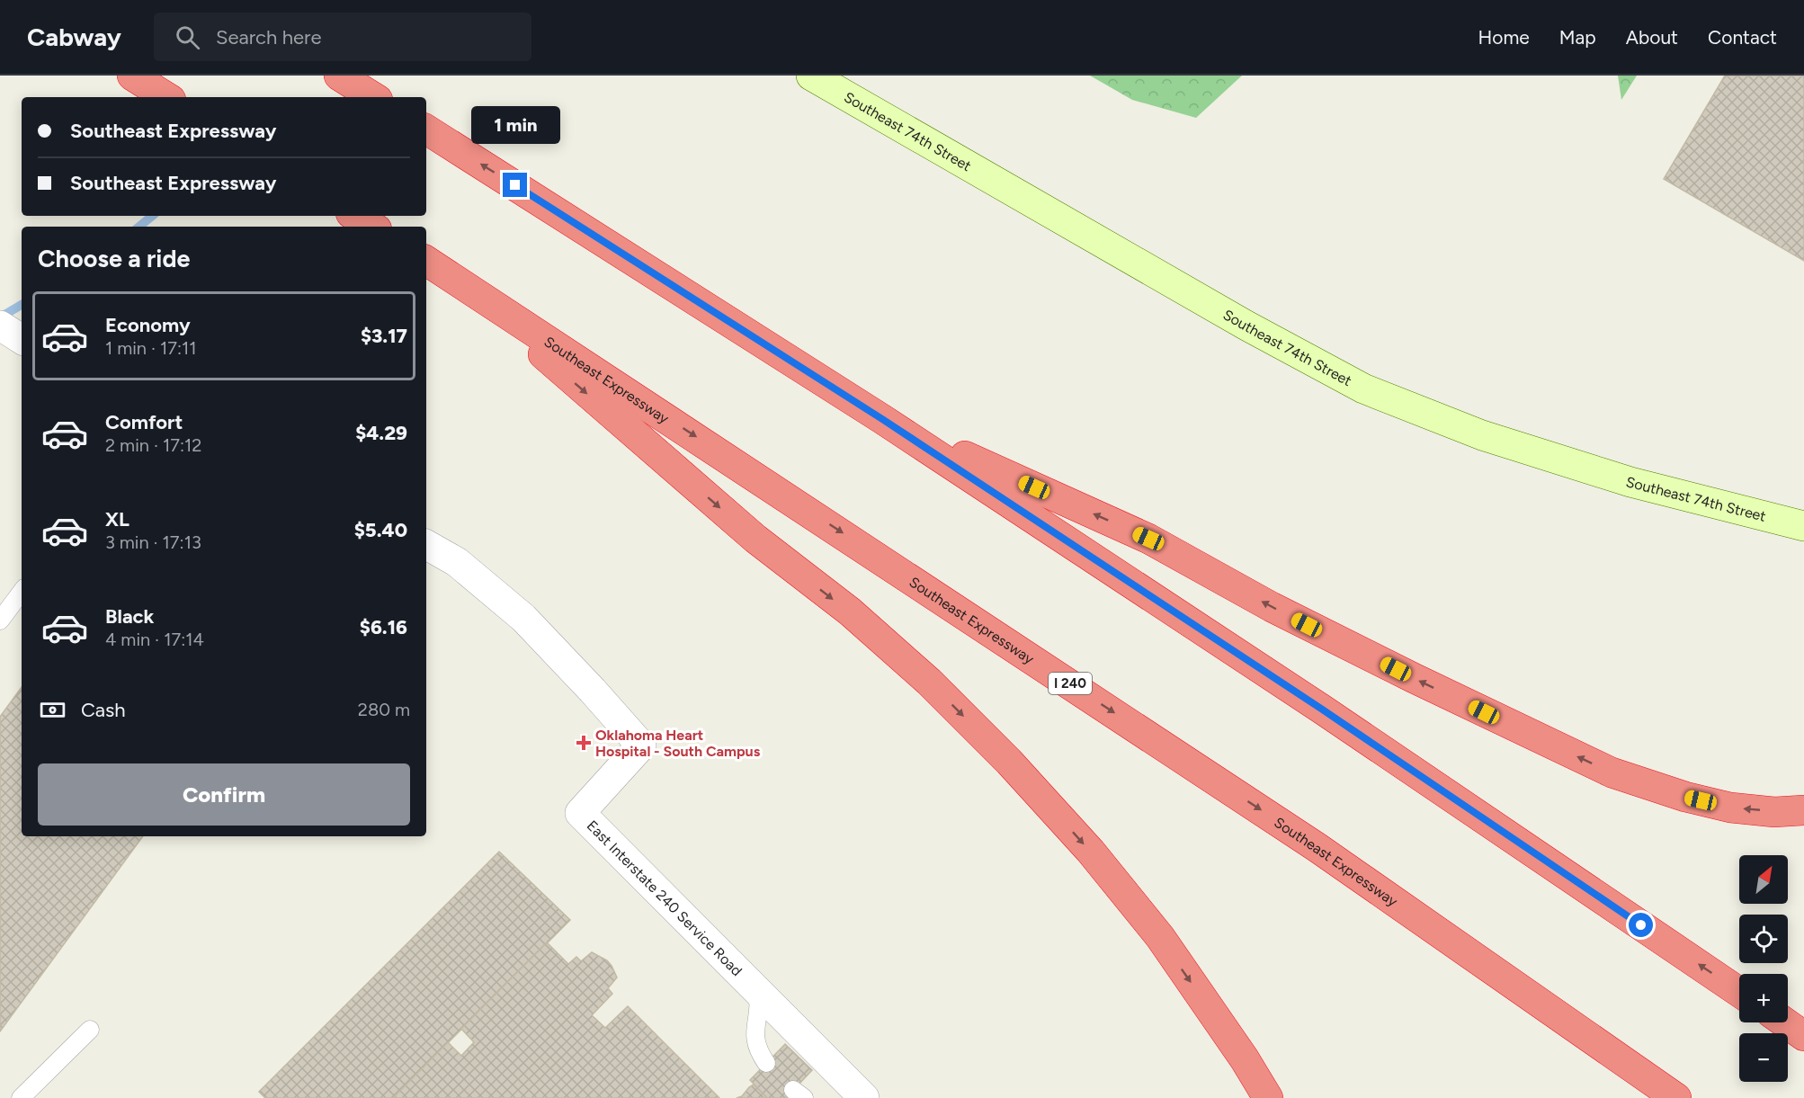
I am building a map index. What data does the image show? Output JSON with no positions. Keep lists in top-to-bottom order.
{
  "streets": {
    "highway": ["Southeast Expressway", "I 240"],
    "street": ["Southeast 74th Street", "East Interstate 240 Service Road"]
  },
  "places": {
    "health": ["Oklahoma Heart Hospital - South Campus"]
  },
  "north": "top right",
  "page": {
    "header": "Cabway",
    "search": "Search here",
    "nav": [
      "Home",
      "Map",
      "About",
      "Contact"
    ],
    "banner": ["Southeast Expressway", "Southeast Expressway"],
    "bubble": "1 min",
    "heading": "Choose a ride",
    "list": [
      {
        "name": "Economy",
        "note": "1 min · 17:11",
        "value": "$3.17"
      },
      {
        "name": "Comfort",
        "note": "2 min · 17:12",
        "value": "$4.29"
      },
      {
        "name": "XL",
        "note": "3 min · 17:13",
        "value": "$5.40"
      },
      {
        "name": "Black",
        "note": "4 min · 17:14",
        "value": "$6.16"
      }
    ],
    "pay": ["Cash", "280 m"],
    "buttons": "Confirm",
    "map_buttons": ["+", "−"]
  }
}
